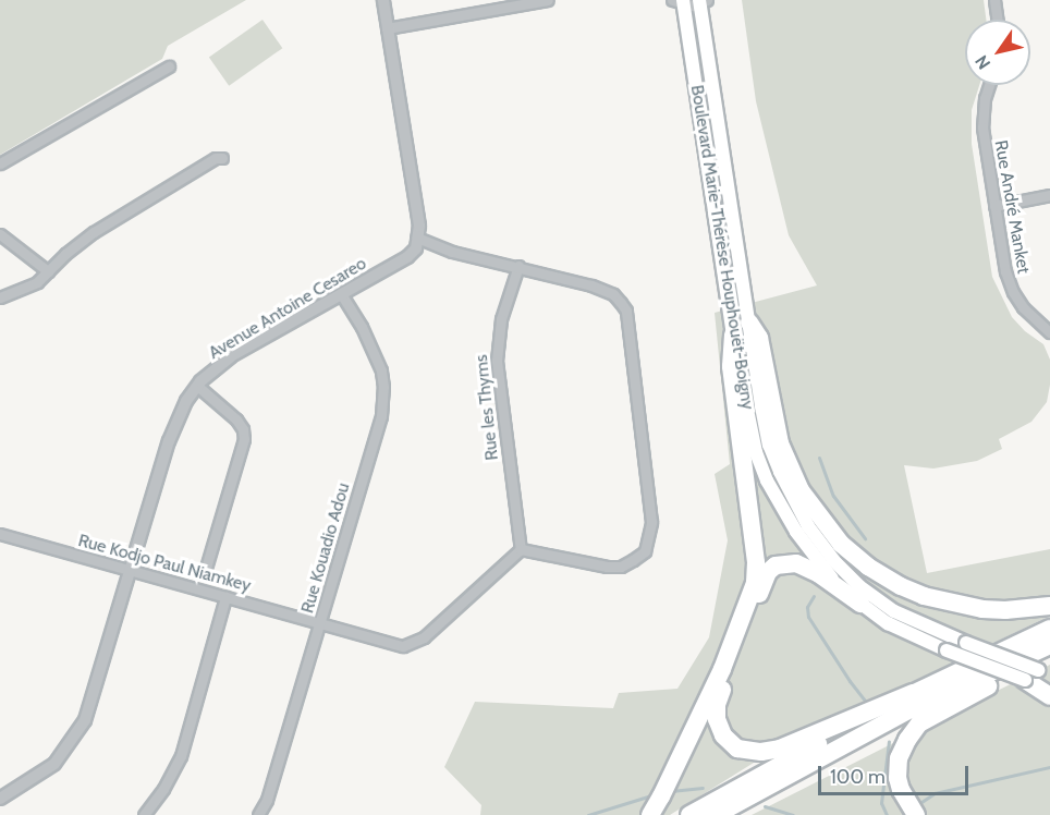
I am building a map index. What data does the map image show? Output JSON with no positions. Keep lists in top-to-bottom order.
{
  "streets": {
    "main road": ["Boulevard Marie-Thérèse Houphouët-Boigny"],
    "street": [
      "Rue André Manket",
      "Avenue Antoine Cesareo",
      "Rue les Thyms",
      "Rue Kouadio Adou",
      "Rue Kodjo Paul Niamkey"
    ]
  },
  "crossings": [
    ["Avenue Antoine Cesareo", "Rue Kouadio Adou"],
    ["Avenue Antoine Cesareo", "Rue Kodjo Paul Niamkey"],
    ["Rue les Thyms", "Rue Kodjo Paul Niamkey"],
    ["Rue Kouadio Adou", "Rue Kodjo Paul Niamkey"]
  ],
  "scale_bar": "100 m",
  "north": "bottom left"
}
